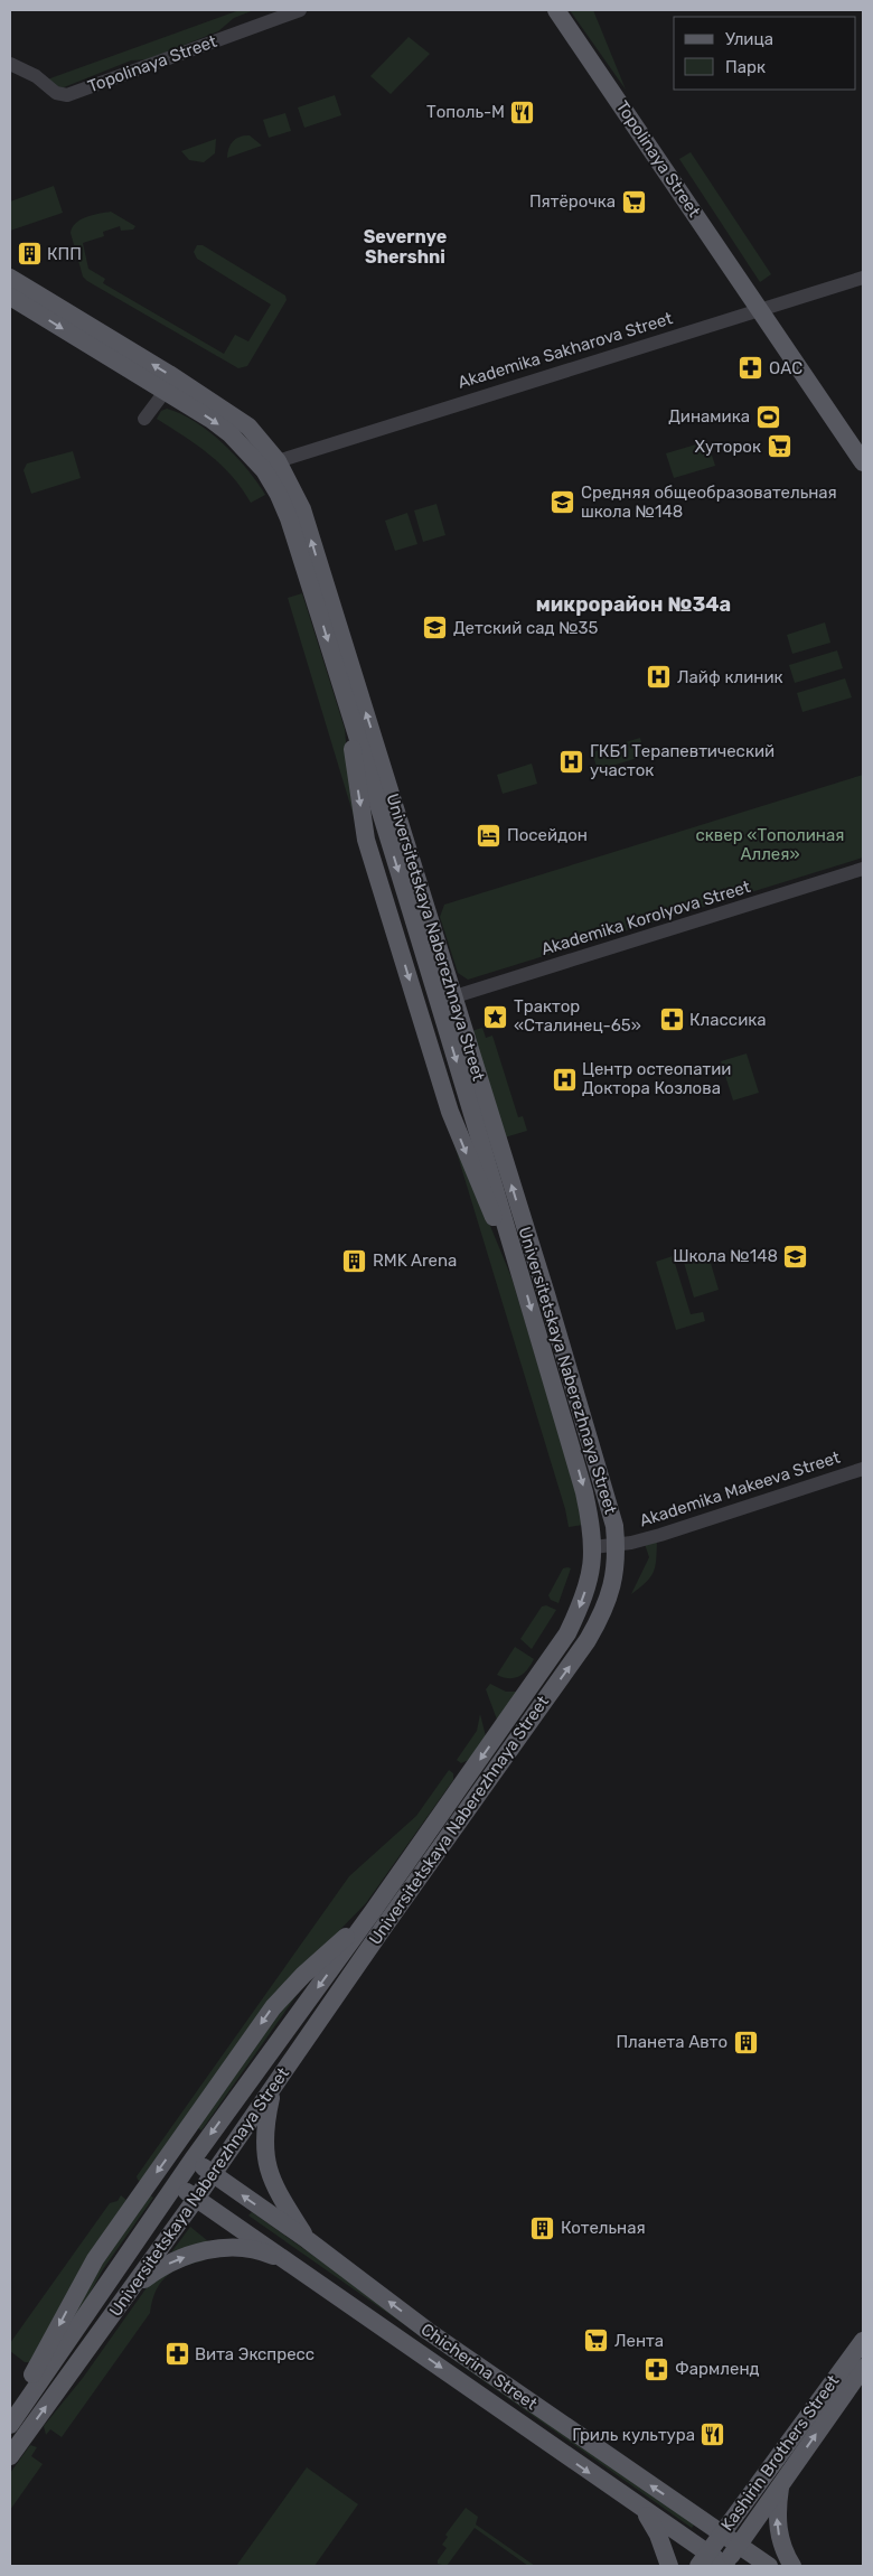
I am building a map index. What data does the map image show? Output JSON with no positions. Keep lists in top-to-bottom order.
{
  "streets": {
    "main road": [
      "Topolinaya Street",
      "Universitetskaya Naberezhnaya Street",
      "Chicherina Street",
      "Kashirin Brothers Street"
    ],
    "street": ["Akademika Sakharova Street", "Akademika Korolyova Street", "Akademika Makeeva Street"]
  },
  "crossings": [
    ["Topolinaya Street", "Akademika Sakharova Street"],
    ["Akademika Sakharova Street", "Universitetskaya Naberezhnaya Street"],
    ["Akademika Korolyova Street", "Universitetskaya Naberezhnaya Street"],
    ["Universitetskaya Naberezhnaya Street", "Akademika Makeeva Street"],
    ["Universitetskaya Naberezhnaya Street", "Chicherina Street"],
    ["Chicherina Street", "Kashirin Brothers Street"]
  ],
  "districts": ["Severnye Shershni", "микрорайон №34а"],
  "parks": ["сквер «Тополиная Аллея»"],
  "places": {
    "restaurant": ["Тополь-М", "Гриль культура"],
    "supermarket": ["Пятёрочка", "Хуторок", "Лента"],
    "building": [
      "КПП",
      "RMK Arena",
      "Планета Авто",
      "Котельная"
    ],
    "pharmacy": [
      "ОАС",
      "Классика",
      "Вита Экспресс",
      "Фармленд"
    ],
    "sports": ["Динамика"],
    "school or university": ["Средняя общеобразовательная школа №148", "Детский сад №35", "Школа №148"],
    "hospital": ["Лайф клиник", "ГКБ1 Терапевтический участок", "Центр остеопатии Доктора Козлова"],
    "hotel": ["Посейдон"],
    "place": ["Трактор «Сталинец-65»"]
  },
  "legend": ["Улица", "Парк"]
}
